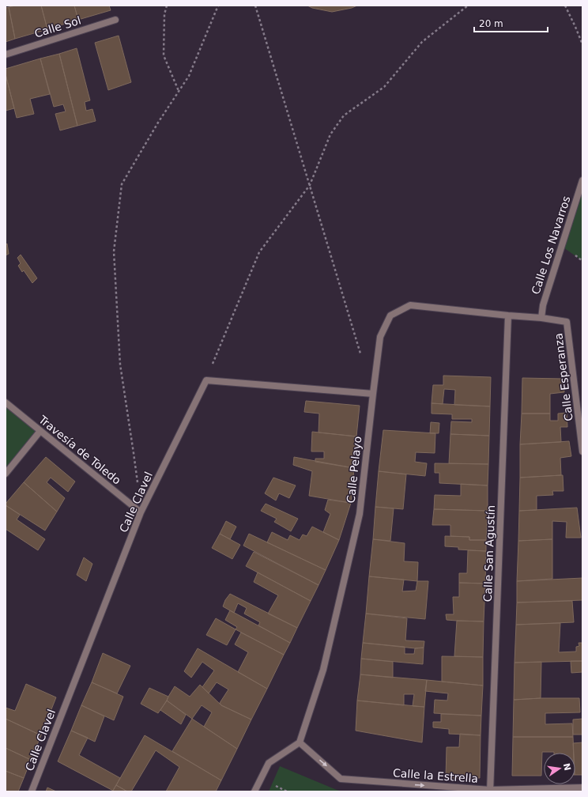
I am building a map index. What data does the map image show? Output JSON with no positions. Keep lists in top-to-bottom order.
{
  "streets": {
    "street": [
      "Calle Sol",
      "Calle Los Navarros",
      "Calle Esperanza",
      "Travesía de Toledo",
      "Calle Pelayo",
      "Calle Clavel",
      "Calle San Agustín",
      "Calle la Estrella"
    ]
  },
  "crossings": [
    ["Calle Los Navarros", "Calle Esperanza"],
    ["Calle Esperanza", "Calle Pelayo"],
    ["Calle Esperanza", "Calle San Agustín"],
    ["Travesía de Toledo", "Calle Clavel"],
    ["Calle Pelayo", "Calle San Agustín"],
    ["Calle Pelayo", "Calle la Estrella"],
    ["Calle San Agustín", "Calle la Estrella"]
  ],
  "one_way": ["Calle la Estrella"],
  "scale_bar": "20 m",
  "north": "right"
}
